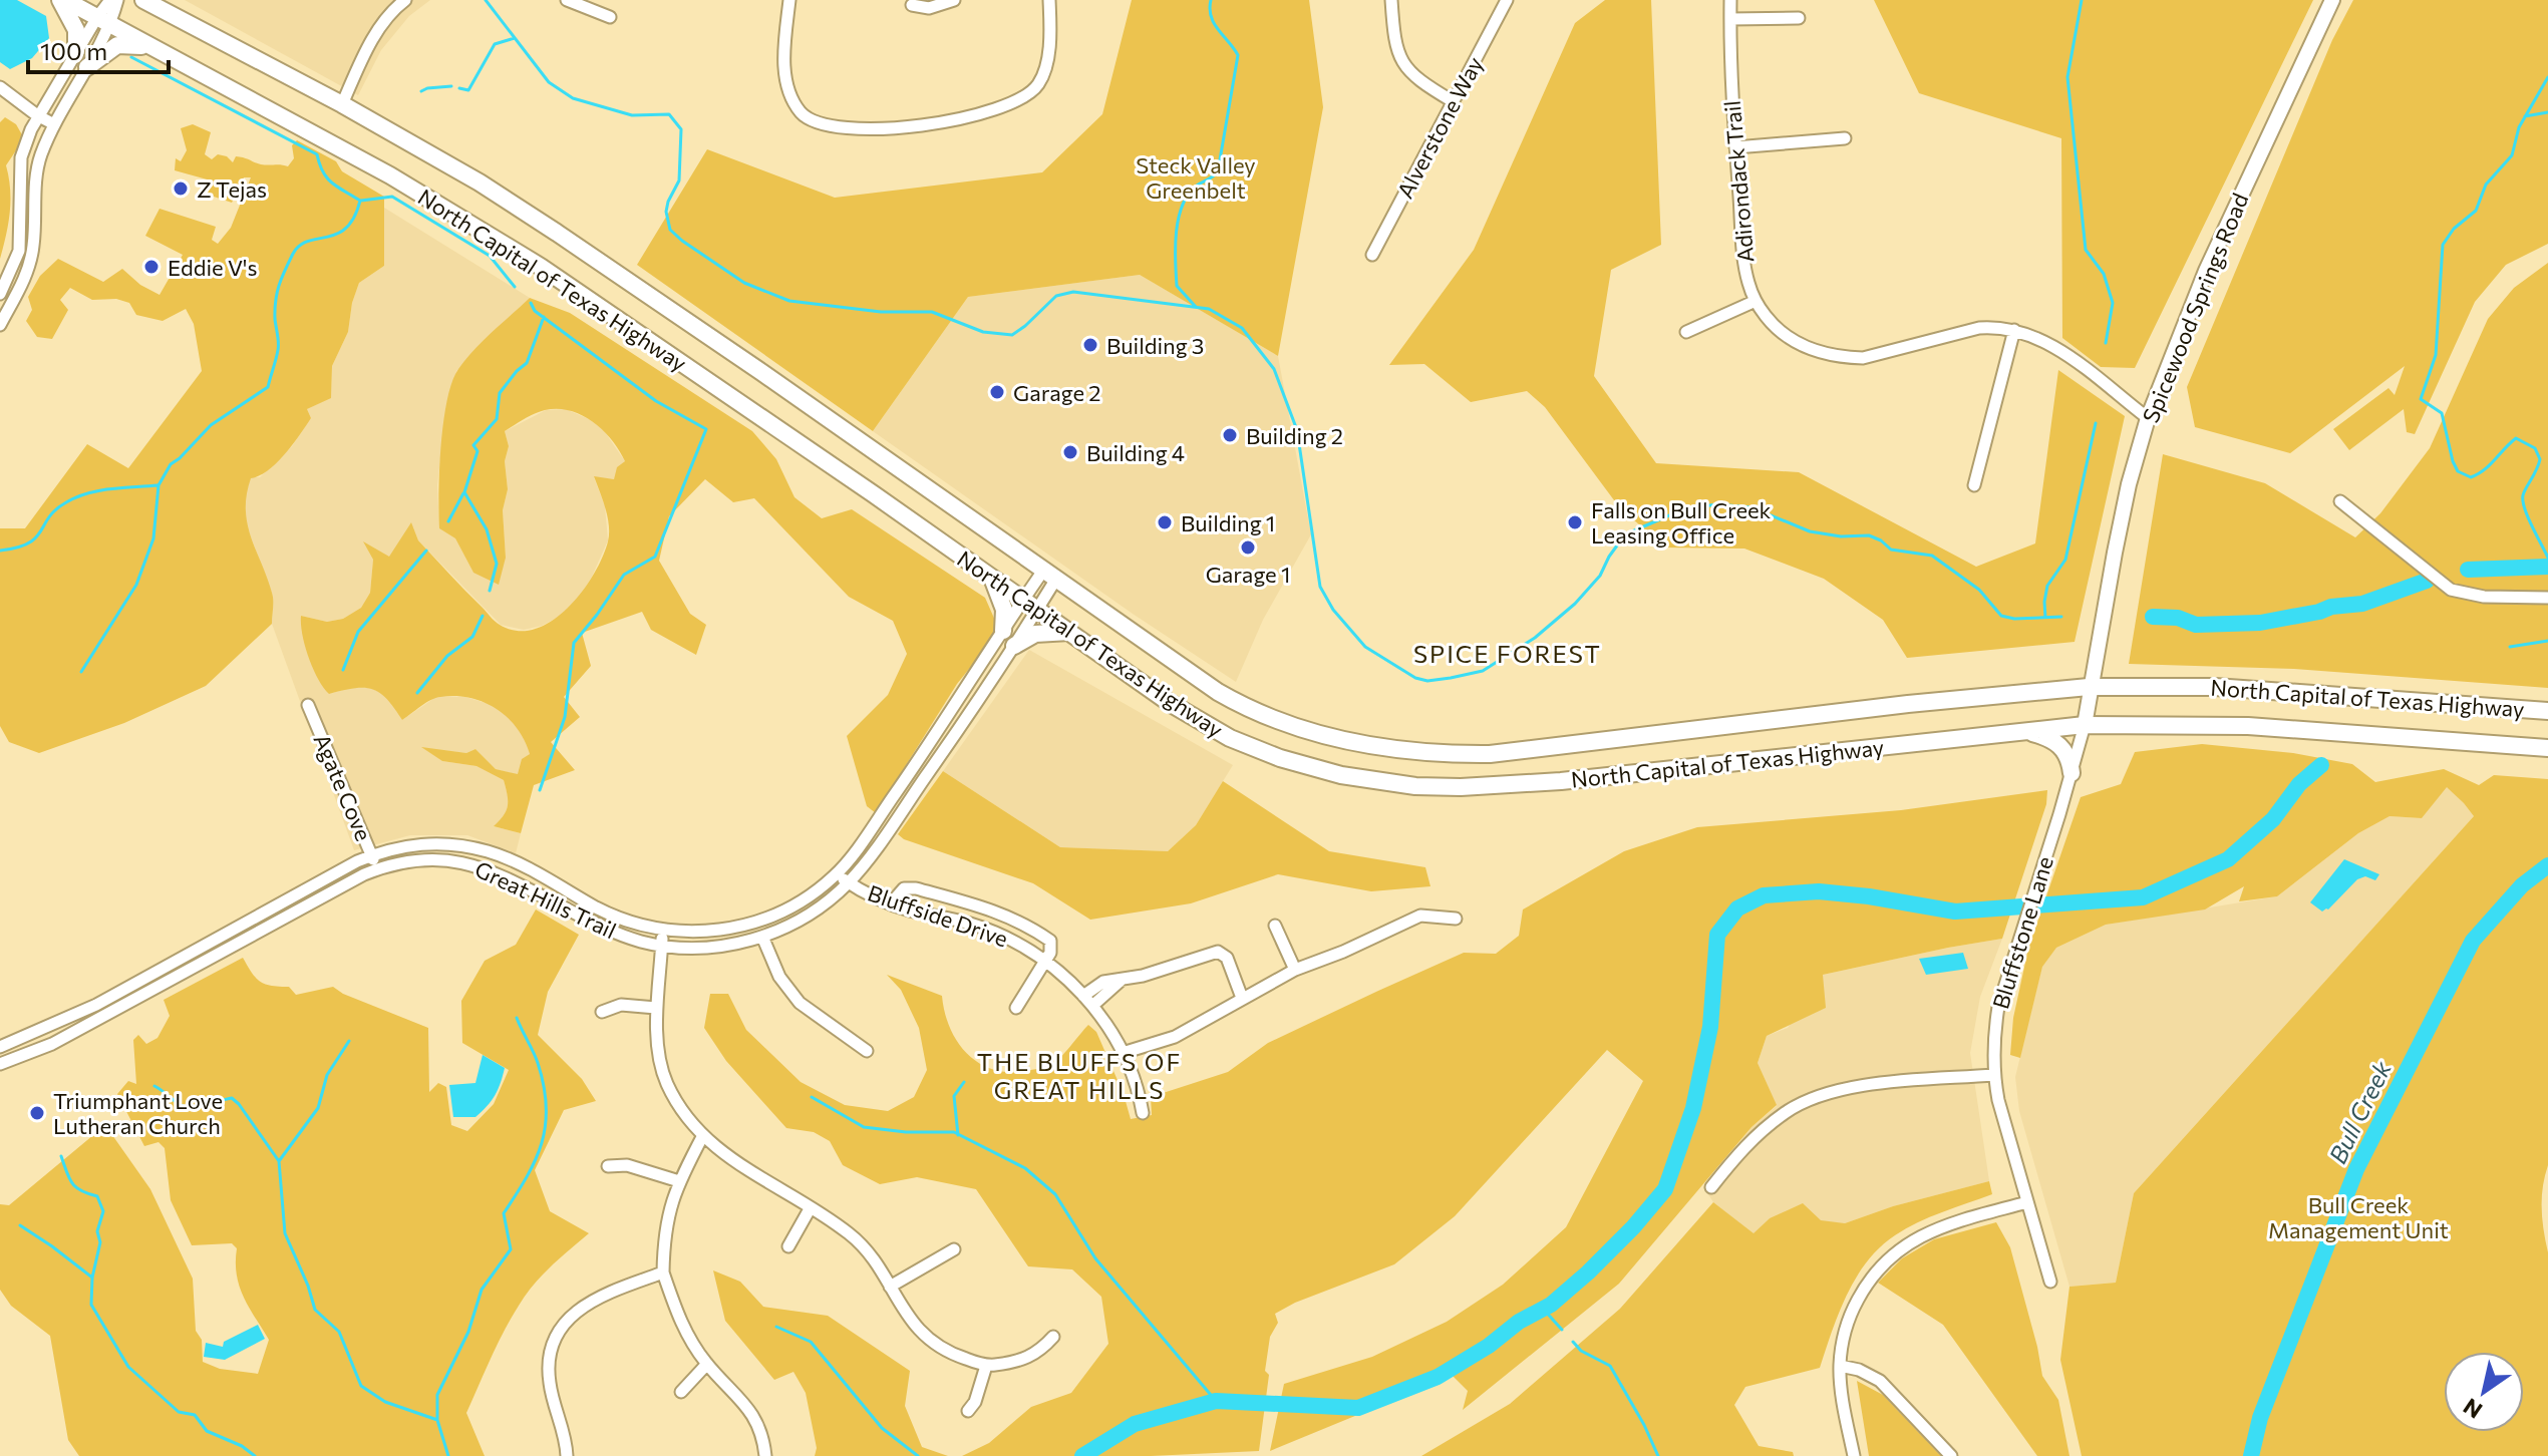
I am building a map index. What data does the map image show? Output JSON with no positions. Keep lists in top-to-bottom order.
{
  "streets": {
    "highway": ["North Capital of Texas Highway"],
    "main road": ["Spicewood Springs Road"],
    "street": [
      "Alverstone Way",
      "Adirondack Trail",
      "Agate Cove",
      "Great Hills Trail",
      "Bluffside Drive",
      "Bluffstone Lane"
    ]
  },
  "crossings": [
    ["Adirondack Trail", "Spicewood Springs Road"],
    ["North Capital of Texas Highway", "Spicewood Springs Road"],
    ["North Capital of Texas Highway", "Great Hills Trail"],
    ["North Capital of Texas Highway", "Bluffstone Lane"],
    ["Spicewood Springs Road", "Bluffstone Lane"],
    ["Agate Cove", "Great Hills Trail"],
    ["Great Hills Trail", "Bluffside Drive"]
  ],
  "districts": ["SPICE FOREST", "THE BLUFFS OF GREAT HILLS"],
  "water": ["Bull Creek"],
  "parks": ["Steck Valley Greenbelt", "Bull Creek Management Unit"],
  "places": [
    "Z Tejas",
    "Eddie V's",
    "Building 3",
    "Garage 2",
    "Building 2",
    "Building 4",
    "Building 1",
    "Falls on Bull Creek Leasing Office",
    "Garage 1",
    "Triumphant Love Lutheran Church"
  ],
  "scale_bar": "100 m",
  "north": "bottom left"
}
